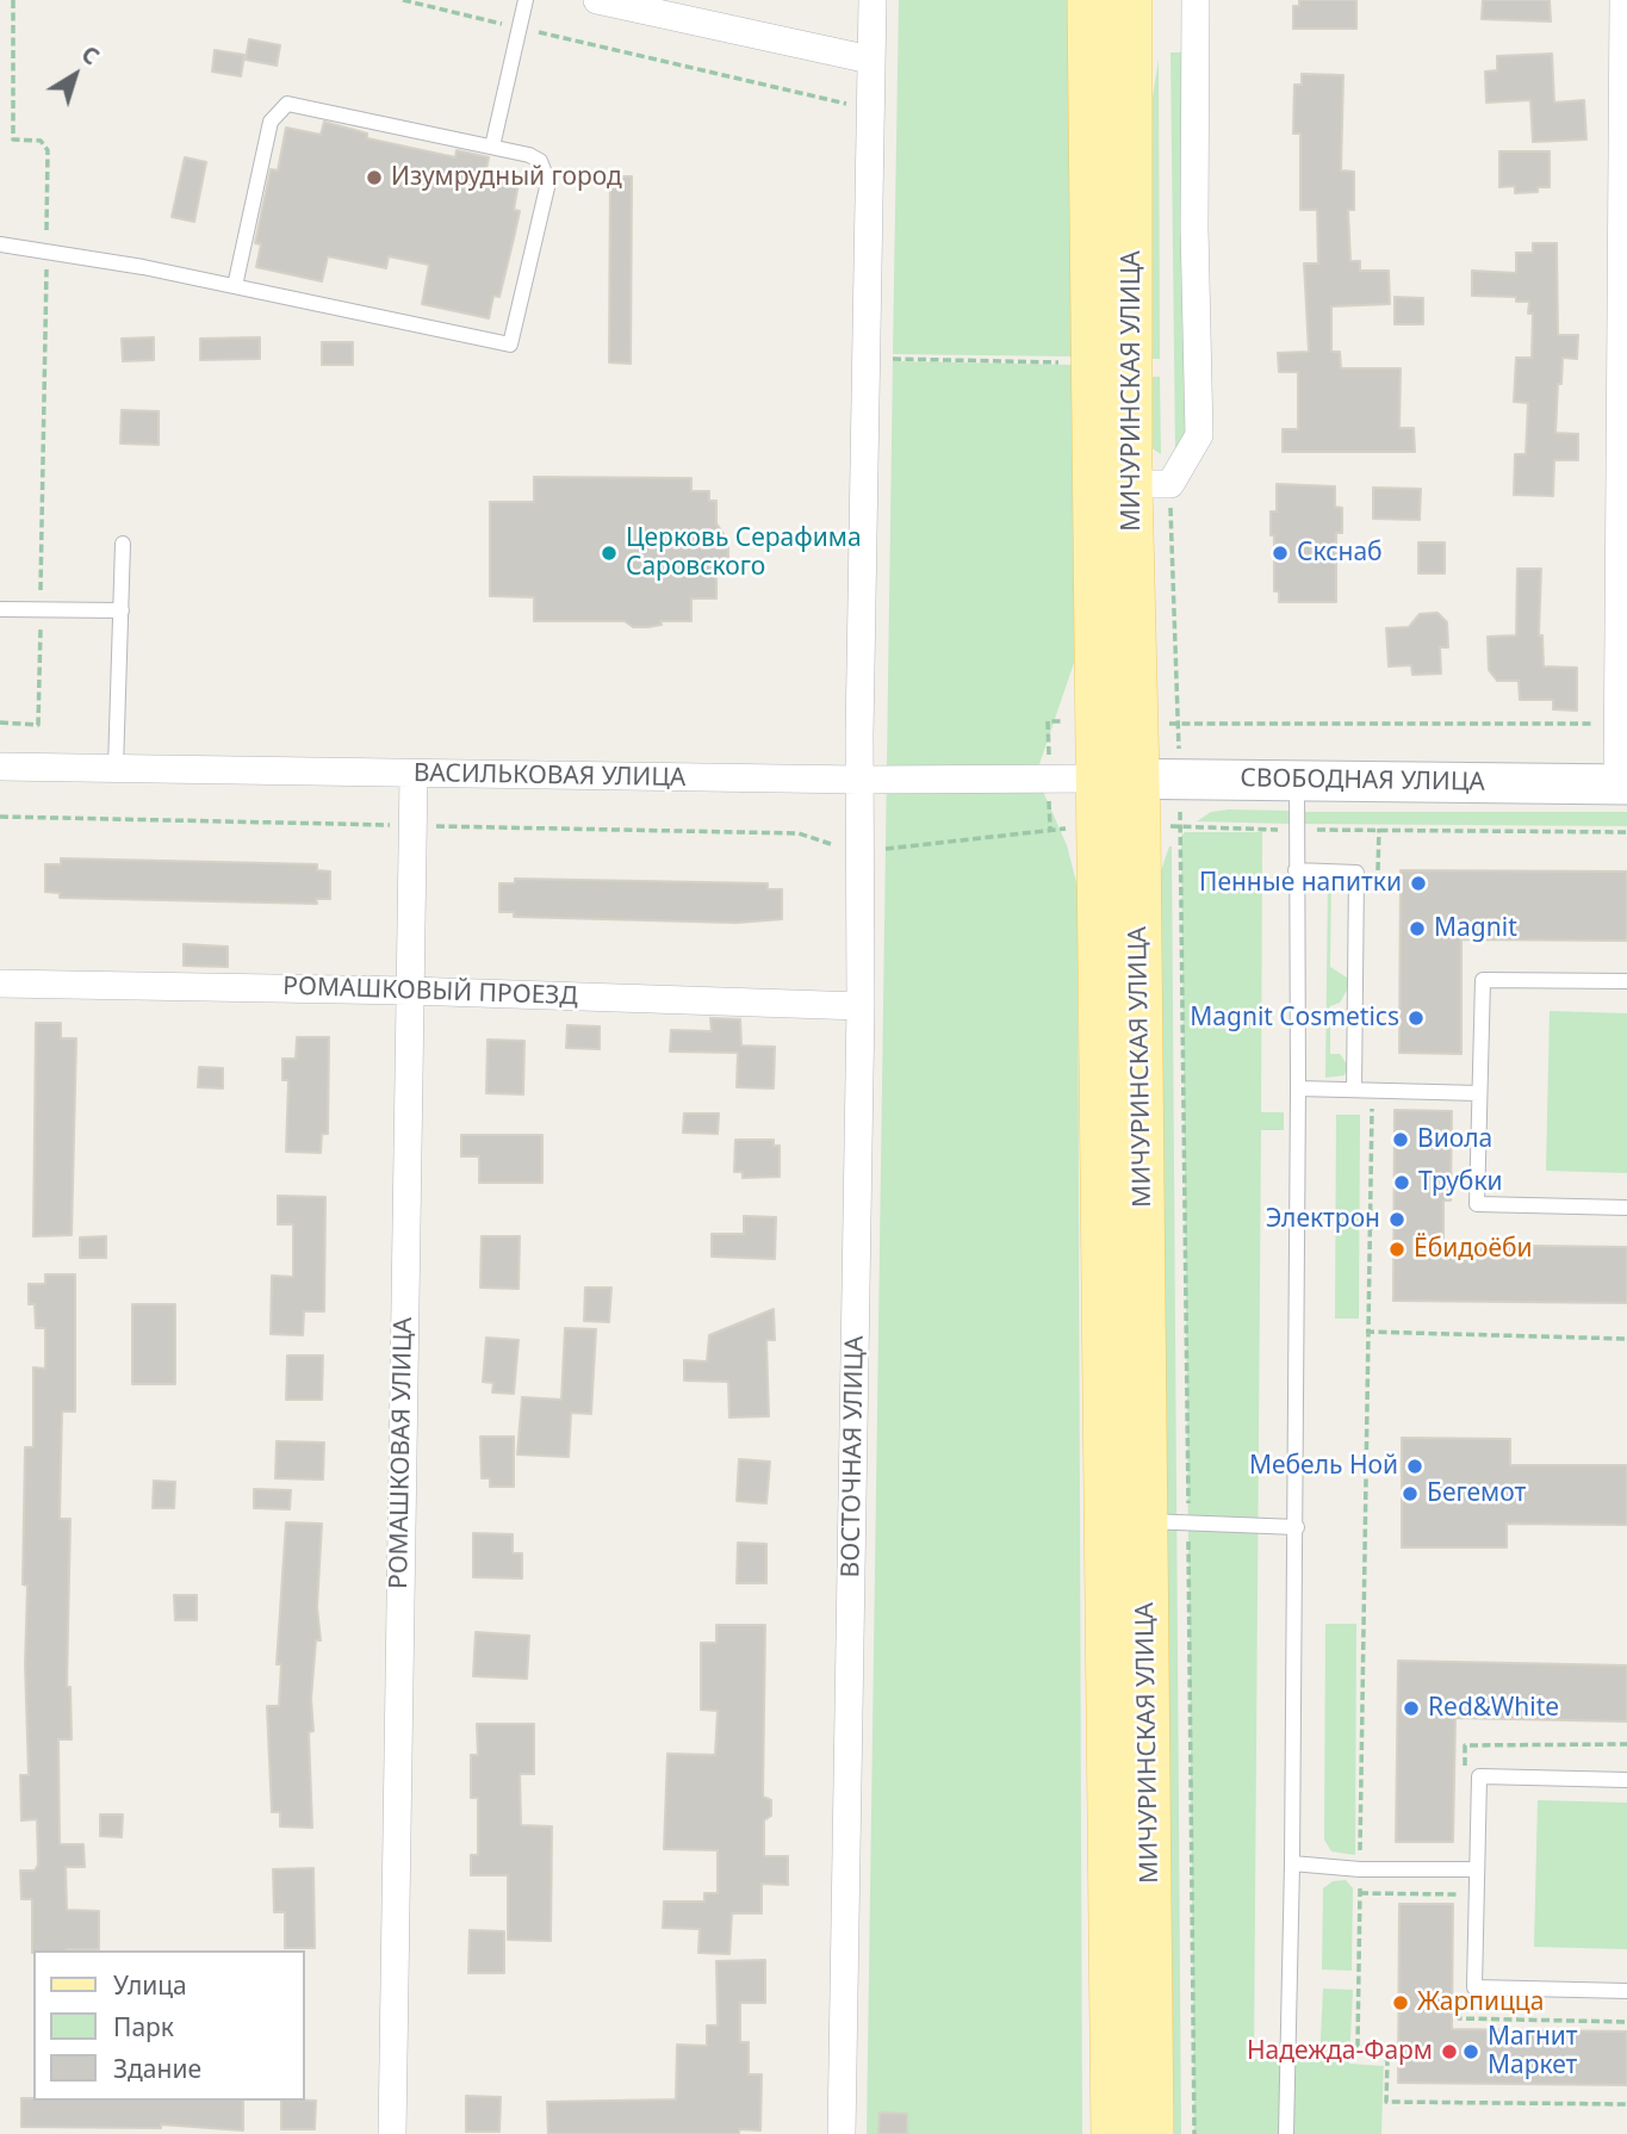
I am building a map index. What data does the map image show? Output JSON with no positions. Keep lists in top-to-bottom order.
{
  "streets": {
    "main road": ["МИЧУРИНСКАЯ УЛИЦА", "СВОБОДНАЯ УЛИЦА"],
    "street": [
      "ВАСИЛЬКОВАЯ УЛИЦА",
      "РОМАШКОВЫЙ ПРОЕЗД",
      "РОМАШКОВАЯ УЛИЦА",
      "ВОСТОЧНАЯ УЛИЦА"
    ]
  },
  "crossings": [
    ["МИЧУРИНСКАЯ УЛИЦА", "ВАСИЛЬКОВАЯ УЛИЦА"],
    ["МИЧУРИНСКАЯ УЛИЦА", "СВОБОДНАЯ УЛИЦА"],
    ["ВАСИЛЬКОВАЯ УЛИЦА", "СВОБОДНАЯ УЛИЦА"],
    ["ВАСИЛЬКОВАЯ УЛИЦА", "РОМАШКОВАЯ УЛИЦА"],
    ["ВАСИЛЬКОВАЯ УЛИЦА", "ВОСТОЧНАЯ УЛИЦА"],
    ["РОМАШКОВЫЙ ПРОЕЗД", "РОМАШКОВАЯ УЛИЦА"],
    ["РОМАШКОВЫЙ ПРОЕЗД", "ВОСТОЧНАЯ УЛИЦА"]
  ],
  "places": [
    "Изумрудный город",
    "Церковь Серафима Саровского",
    "Скснаб",
    "Пенные напитки",
    "Magnit",
    "Magnit Cosmetics",
    "Виола",
    "Трубки",
    "Электрон",
    "Ёбидоёби",
    "Мебель Ной",
    "Бегемот",
    "Red&White",
    "Жарпицца",
    "Надежда-Фарм",
    "Магнит Маркет"
  ],
  "legend": ["Улица", "Парк", "Здание"],
  "north": "top right"
}
